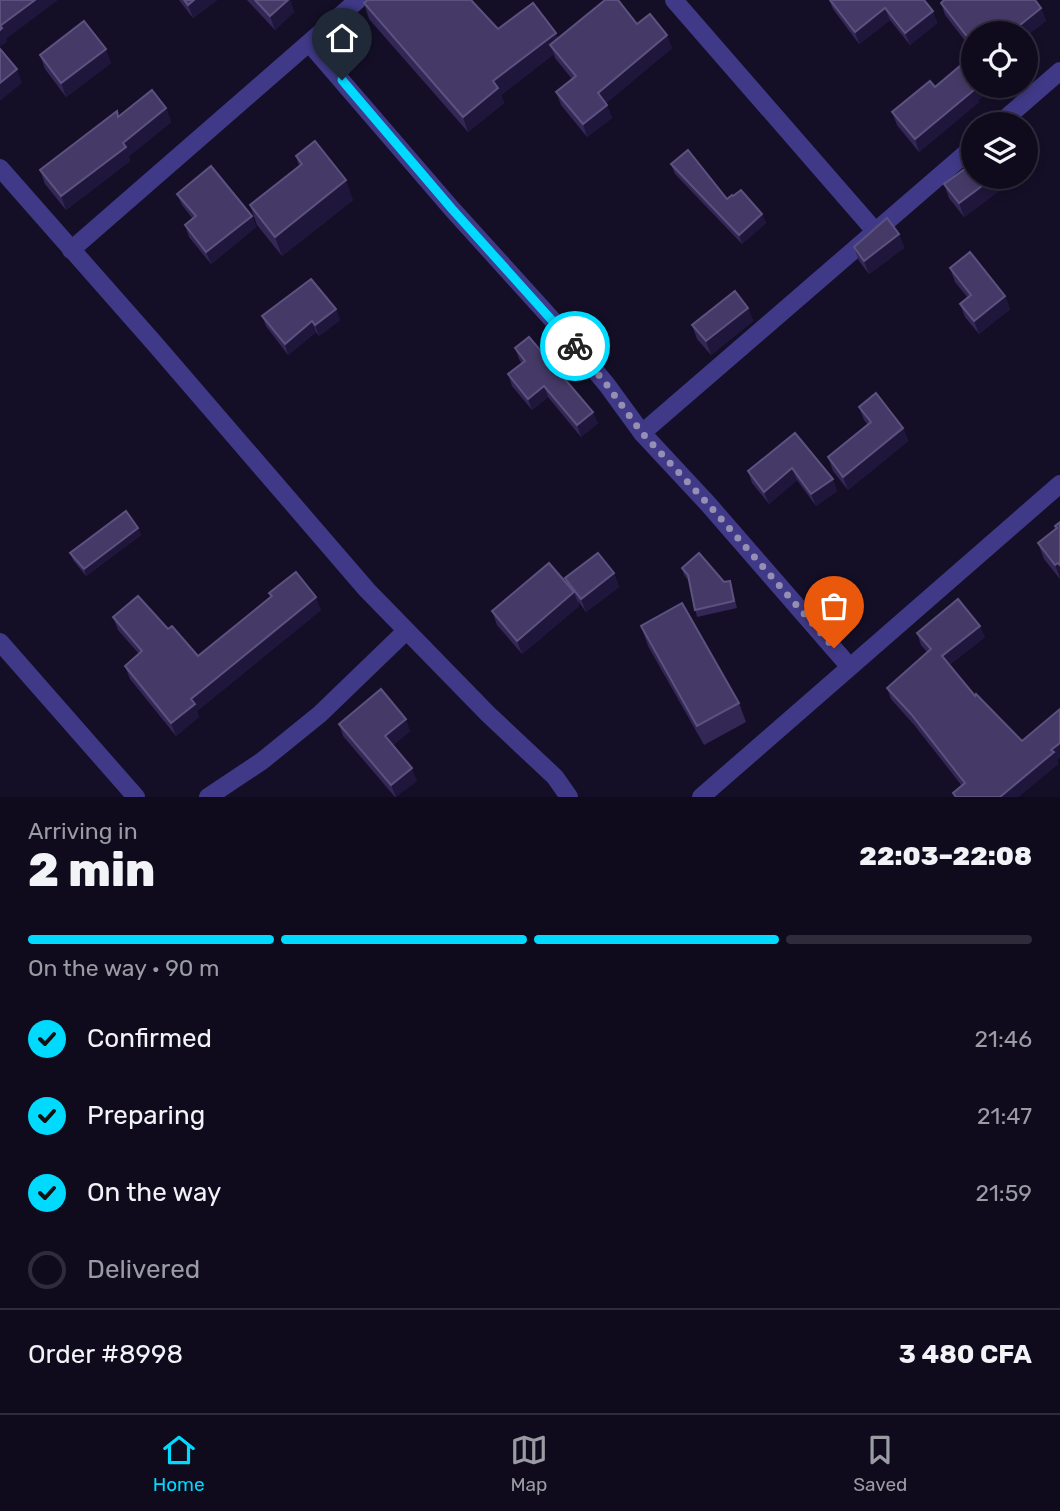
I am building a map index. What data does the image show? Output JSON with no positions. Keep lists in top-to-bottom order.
{
  "page": {
    "heading": ["2 min", "Arriving in", "22:03–22:08"],
    "panel": ["Order #8998", "3 480 CFA"],
    "bar": "On the way · 90 m",
    "list": [
      ["Confirmed", "21:46"],
      ["Preparing", "21:47"],
      ["On the way", "21:59"],
      "Delivered"
    ],
    "tabs": ["Home", "Map", "Saved"]
  }
}
